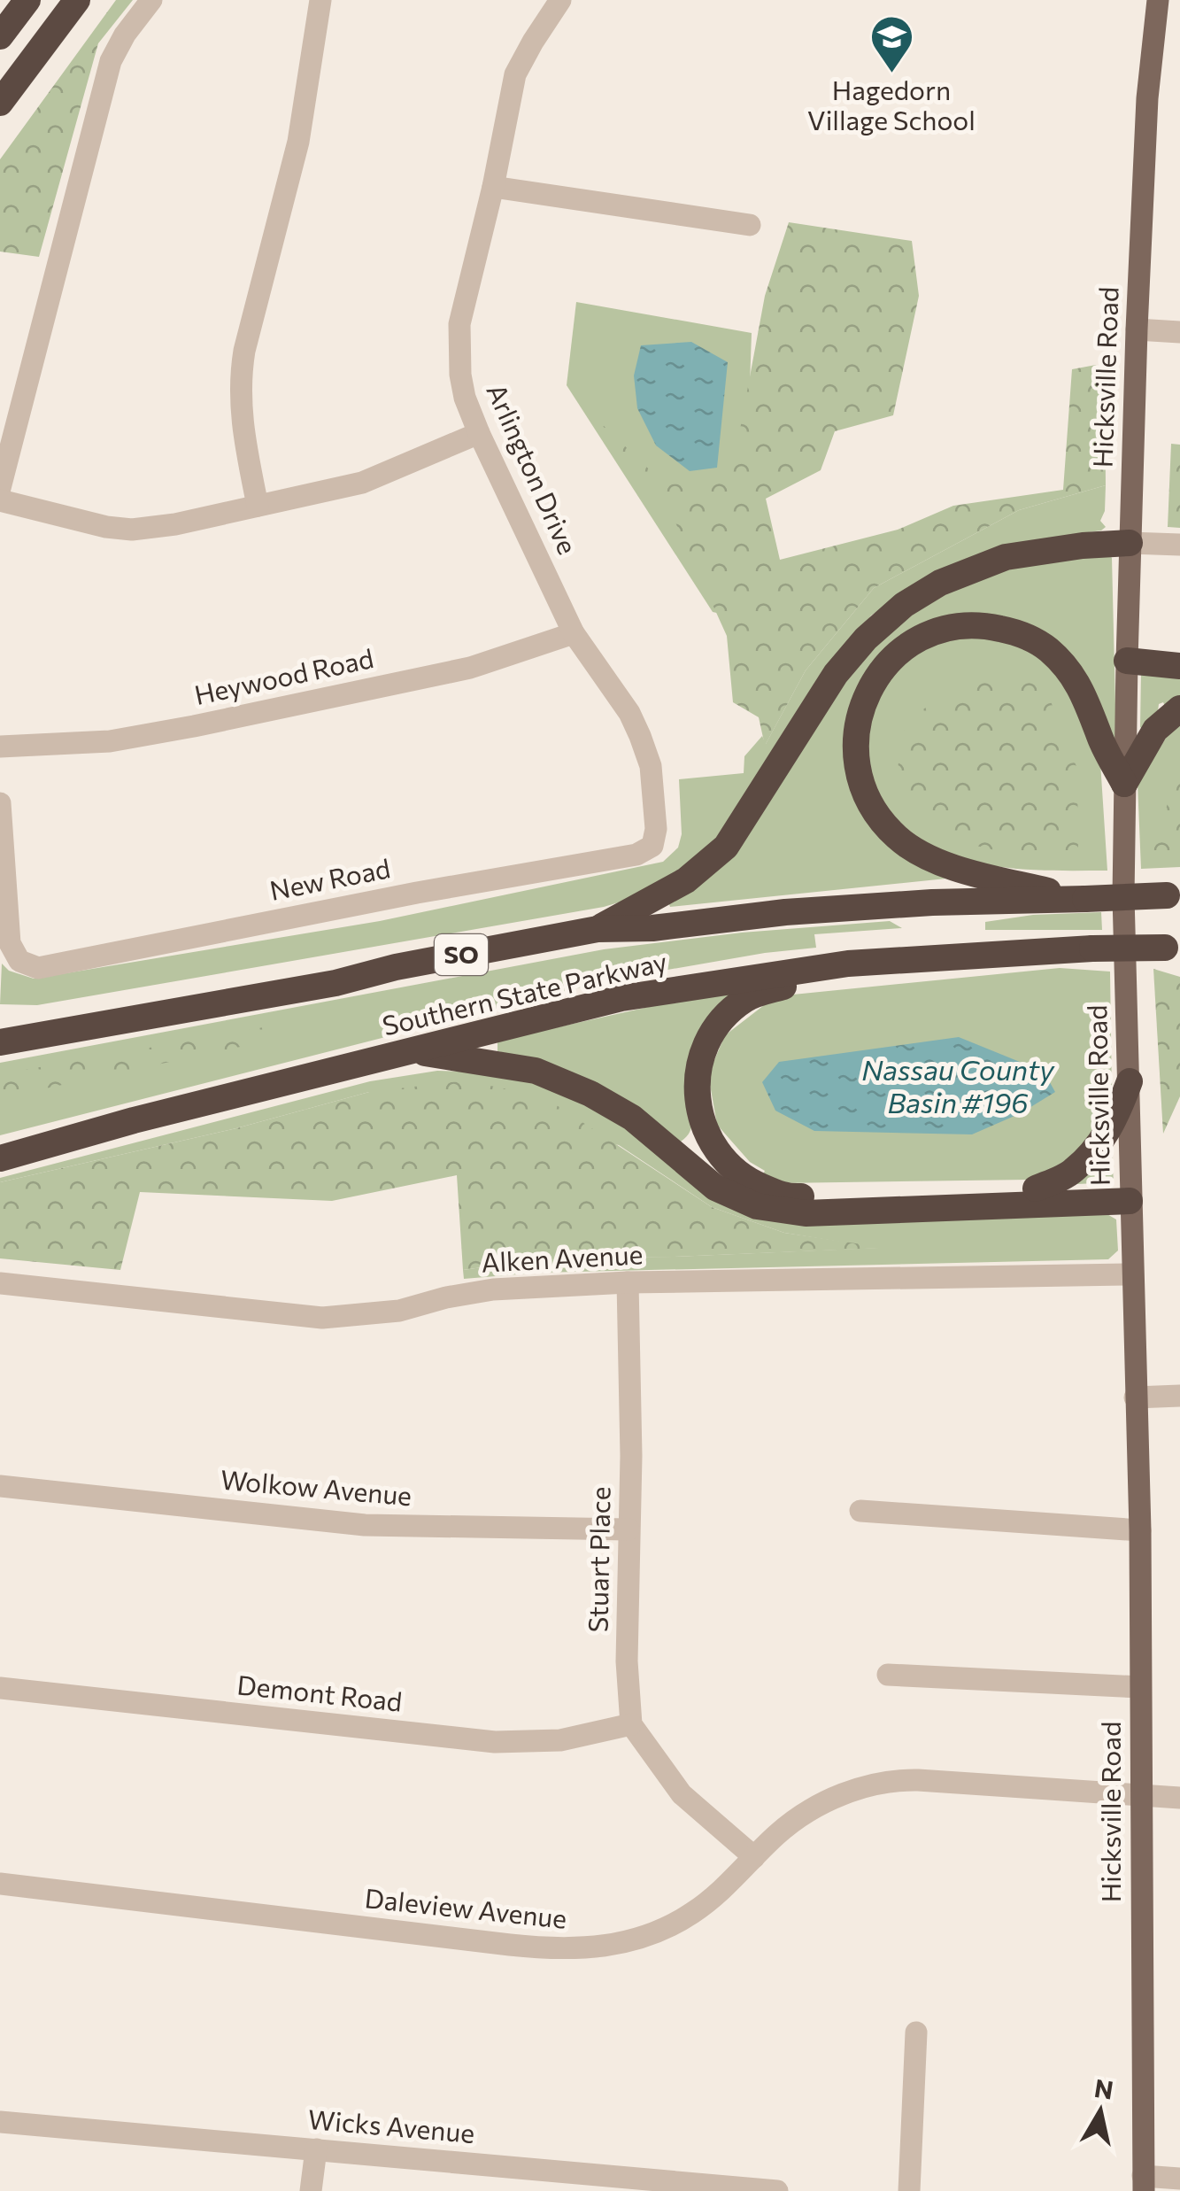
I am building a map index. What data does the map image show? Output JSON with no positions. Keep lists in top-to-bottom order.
{
  "streets": {
    "highway": ["SO", "Southern State Parkway"],
    "main road": ["Hicksville Road"],
    "street": [
      "Arlington Drive",
      "Heywood Road",
      "New Road",
      "Alken Avenue",
      "Wolkow Avenue",
      "Stuart Place",
      "Demont Road",
      "Daleview Avenue",
      "Wicks Avenue"
    ]
  },
  "crossings": [
    ["Hicksville Road", "Alken Avenue"],
    ["Hicksville Road", "Daleview Avenue"],
    ["Arlington Drive", "Heywood Road"],
    ["Arlington Drive", "New Road"],
    ["Alken Avenue", "Stuart Place"],
    ["Wolkow Avenue", "Stuart Place"],
    ["Stuart Place", "Demont Road"]
  ],
  "water": ["Nassau County Basin #196"],
  "places": {
    "school or university": ["Hagedorn Village School"]
  },
  "north": "top"
}
